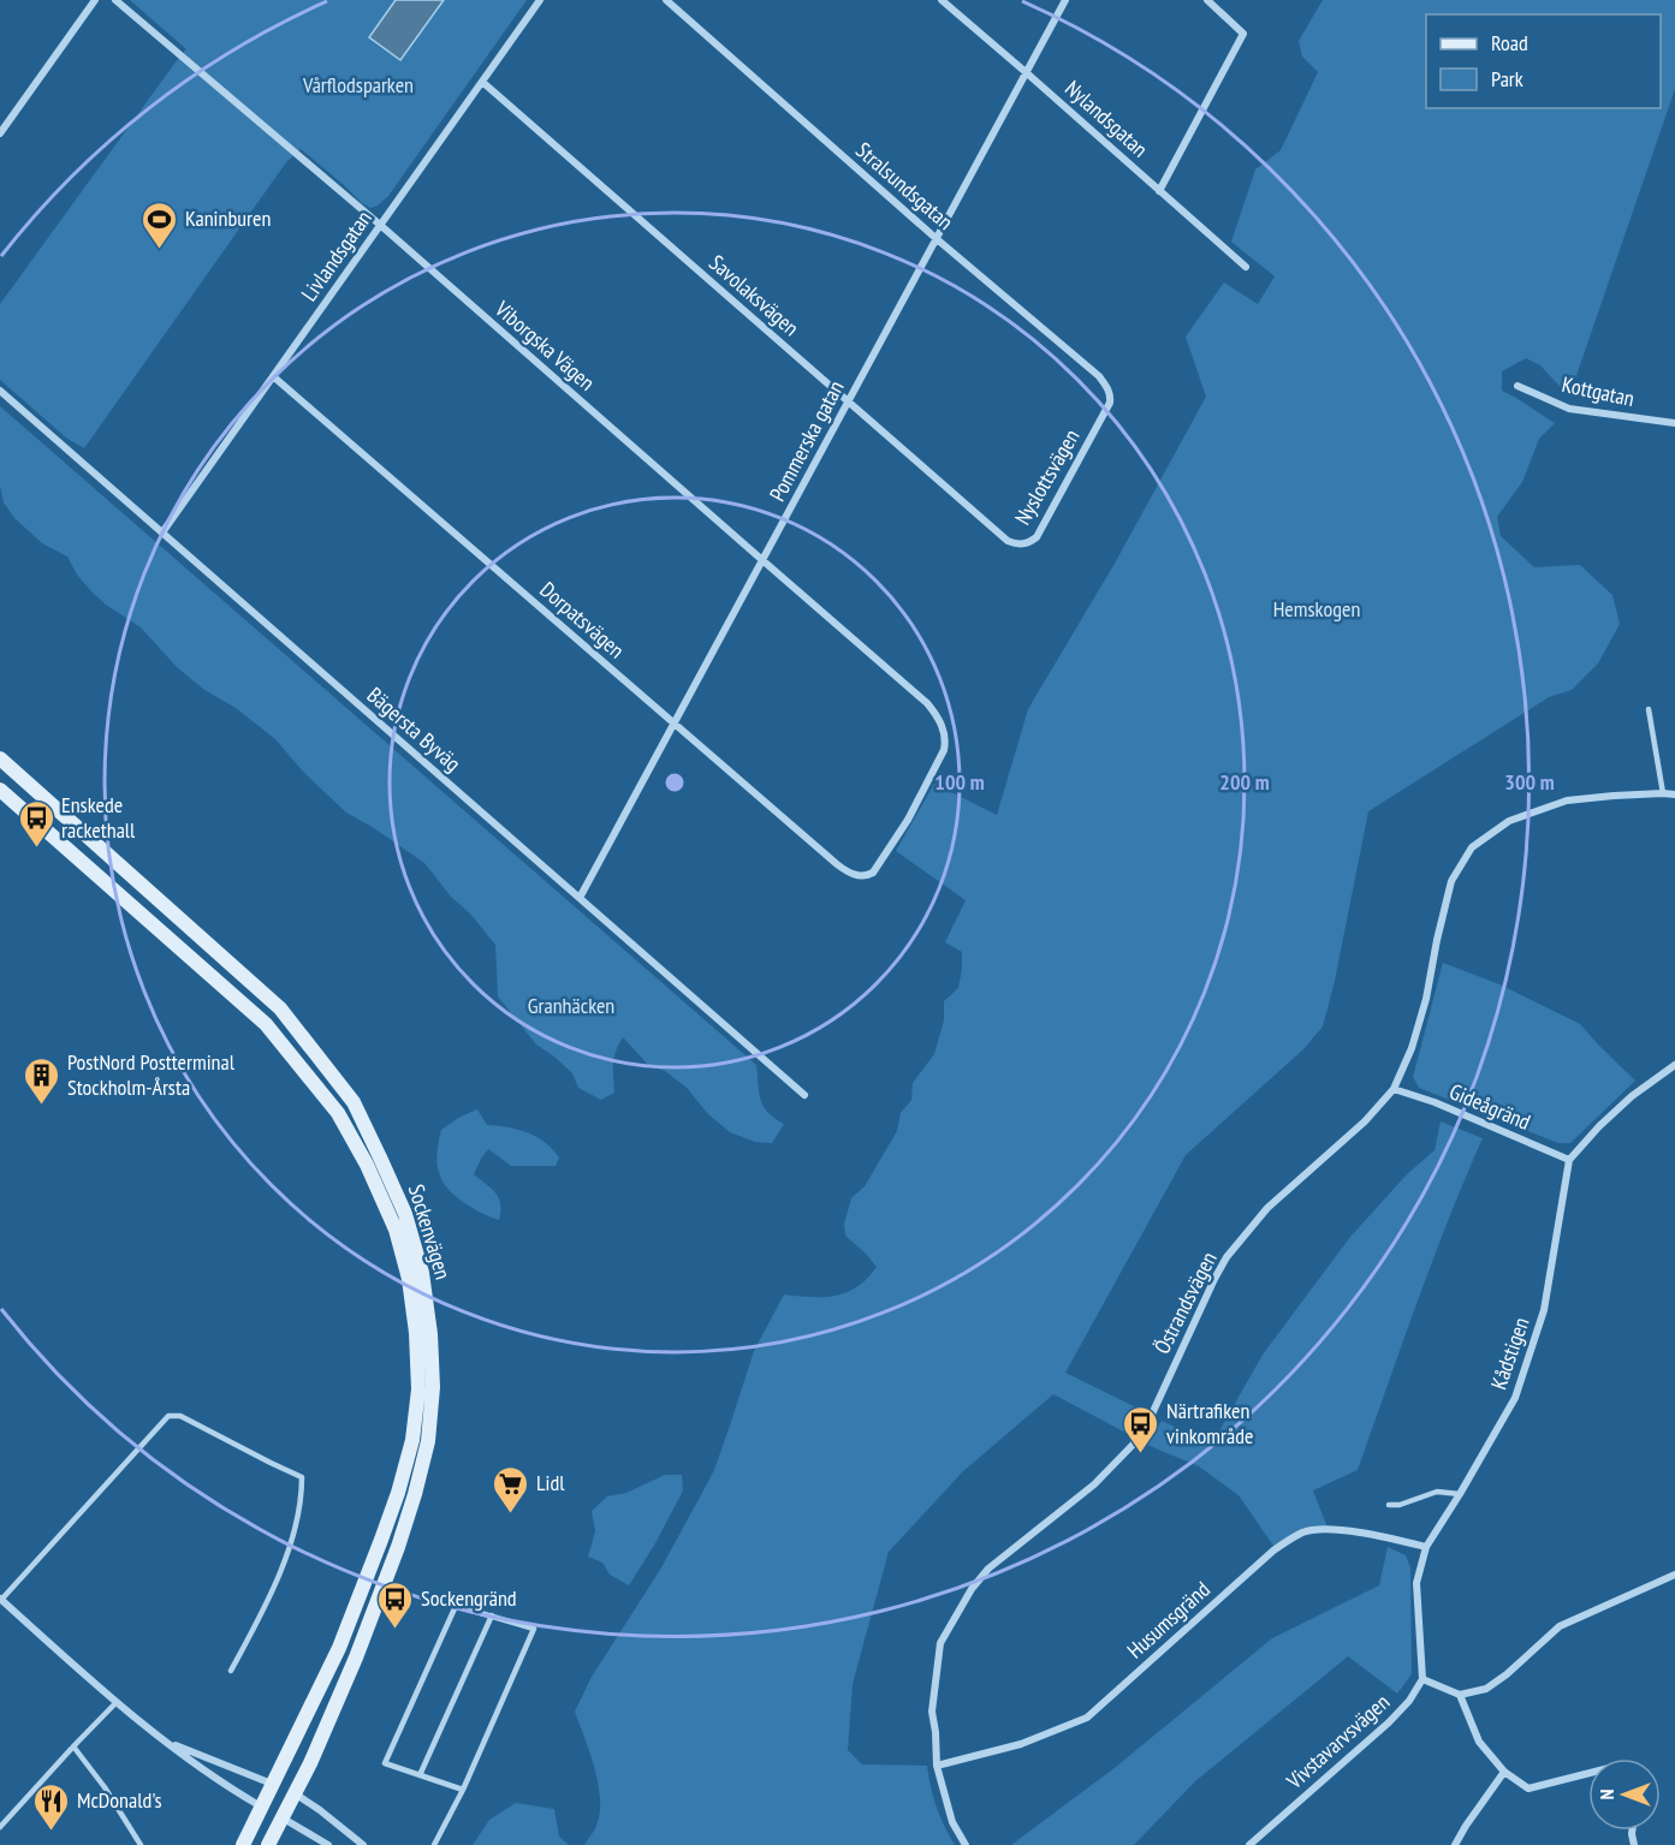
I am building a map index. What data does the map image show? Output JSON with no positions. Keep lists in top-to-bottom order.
{
  "streets": {
    "main road": ["Sockenvägen"],
    "street": [
      "Nylandsgatan",
      "Stralsundsgatan",
      "Livlandsgatan",
      "Savolaksvägen",
      "Viborgska Vägen",
      "Kottgatan",
      "Pommerska gatan",
      "Nyslottsvägen",
      "Dorpatsvägen",
      "Bägersta Byväg",
      "Gideågränd",
      "Östrandsvägen",
      "Kådstigen",
      "Husumsgränd",
      "Vivstavarvsvägen"
    ]
  },
  "crossings": [
    ["Nylandsgatan", "Pommerska gatan"],
    ["Stralsundsgatan", "Pommerska gatan"],
    ["Stralsundsgatan", "Nyslottsvägen"],
    ["Livlandsgatan", "Savolaksvägen"],
    ["Livlandsgatan", "Viborgska Vägen"],
    ["Livlandsgatan", "Dorpatsvägen"],
    ["Livlandsgatan", "Bägersta Byväg"],
    ["Savolaksvägen", "Pommerska gatan"],
    ["Savolaksvägen", "Nyslottsvägen"],
    ["Viborgska Vägen", "Pommerska gatan"],
    ["Viborgska Vägen", "Dorpatsvägen"],
    ["Pommerska gatan", "Dorpatsvägen"],
    ["Pommerska gatan", "Bägersta Byväg"],
    ["Gideågränd", "Östrandsvägen"],
    ["Gideågränd", "Kådstigen"],
    ["Östrandsvägen", "Husumsgränd"],
    ["Kådstigen", "Husumsgränd"],
    ["Kådstigen", "Vivstavarvsvägen"]
  ],
  "parks": ["Vårflodsparken", "Hemskogen", "Granhäcken"],
  "places": {
    "sports": ["Kaninburen"],
    "bus stop": ["Enskede rackethall", "Närtrafiken vinkområde", "Sockengränd"],
    "building": ["PostNord Postterminal Stockholm-Årsta"],
    "supermarket": ["Lidl"],
    "restaurant": ["McDonald's"]
  },
  "legend": ["Road", "Park"],
  "north": "left",
  "rings": ["100 m", "200 m", "300 m"]
}
